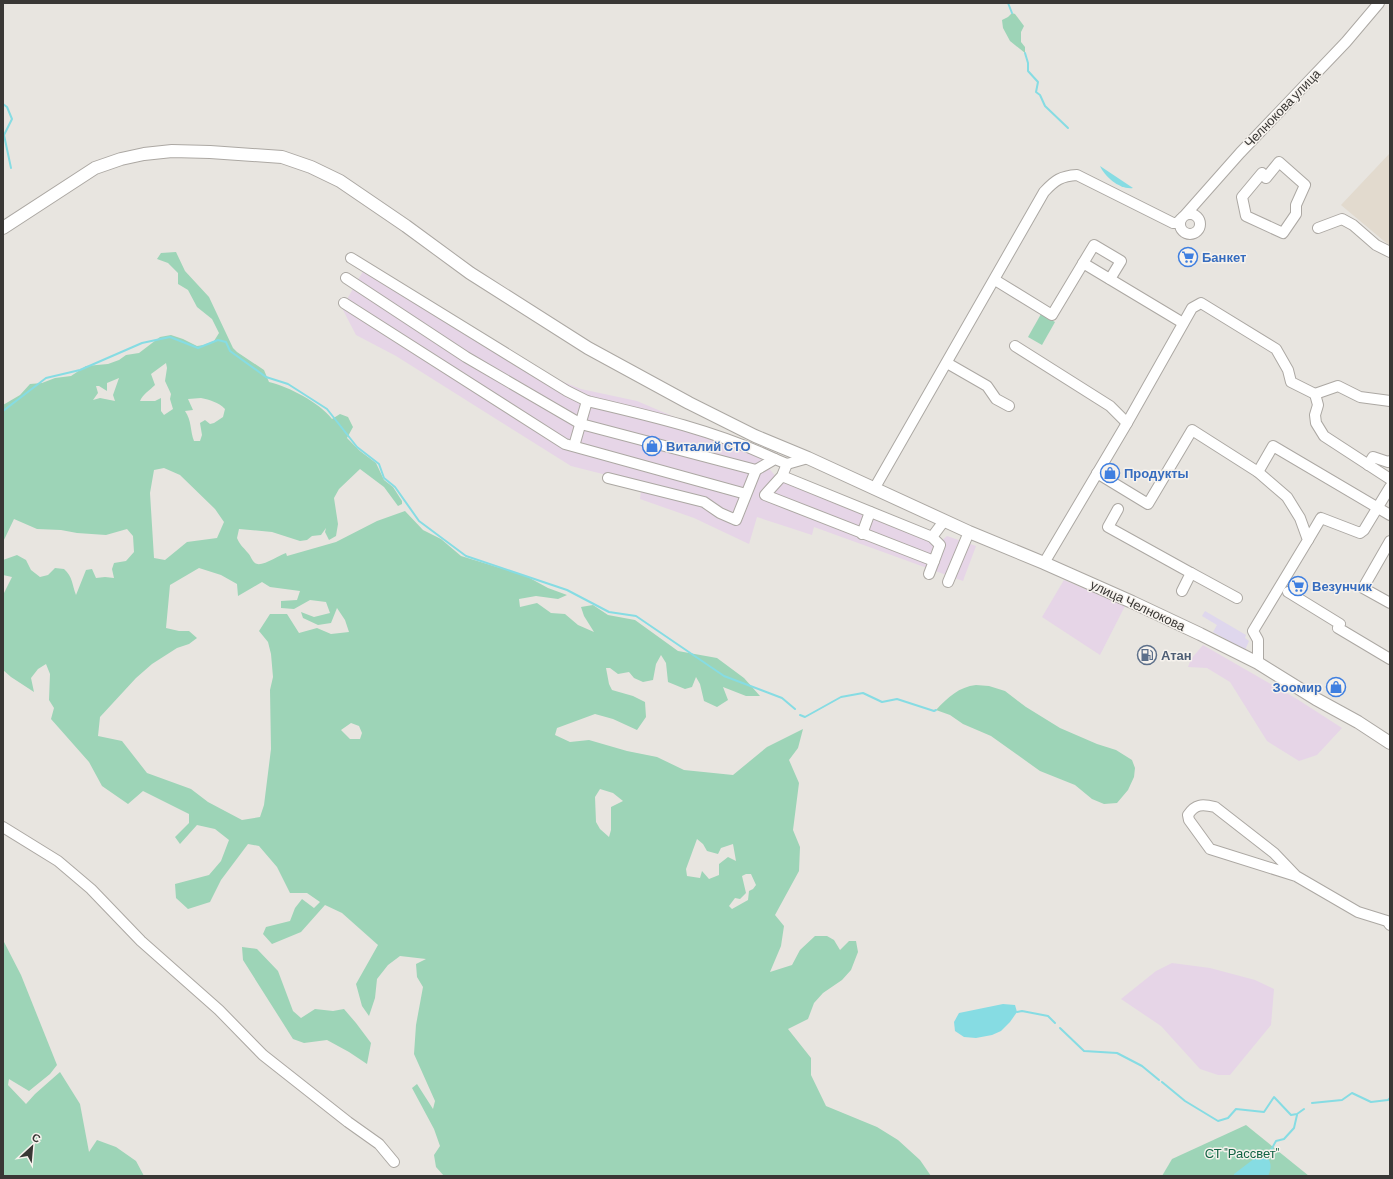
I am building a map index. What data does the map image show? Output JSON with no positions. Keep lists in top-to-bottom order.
{
  "streets": {
    "main road": ["улица Челнокова"],
    "street": ["Челнокова улица"]
  },
  "parks": ["СТ \"Рассвет\""],
  "places": {
    "supermarket": ["Банкет", "Везунчик"],
    "shop": ["Виталий СТО", "Продукты", "Зоомир"],
    "fuel station": ["Атан"]
  },
  "north": "top right"
}
